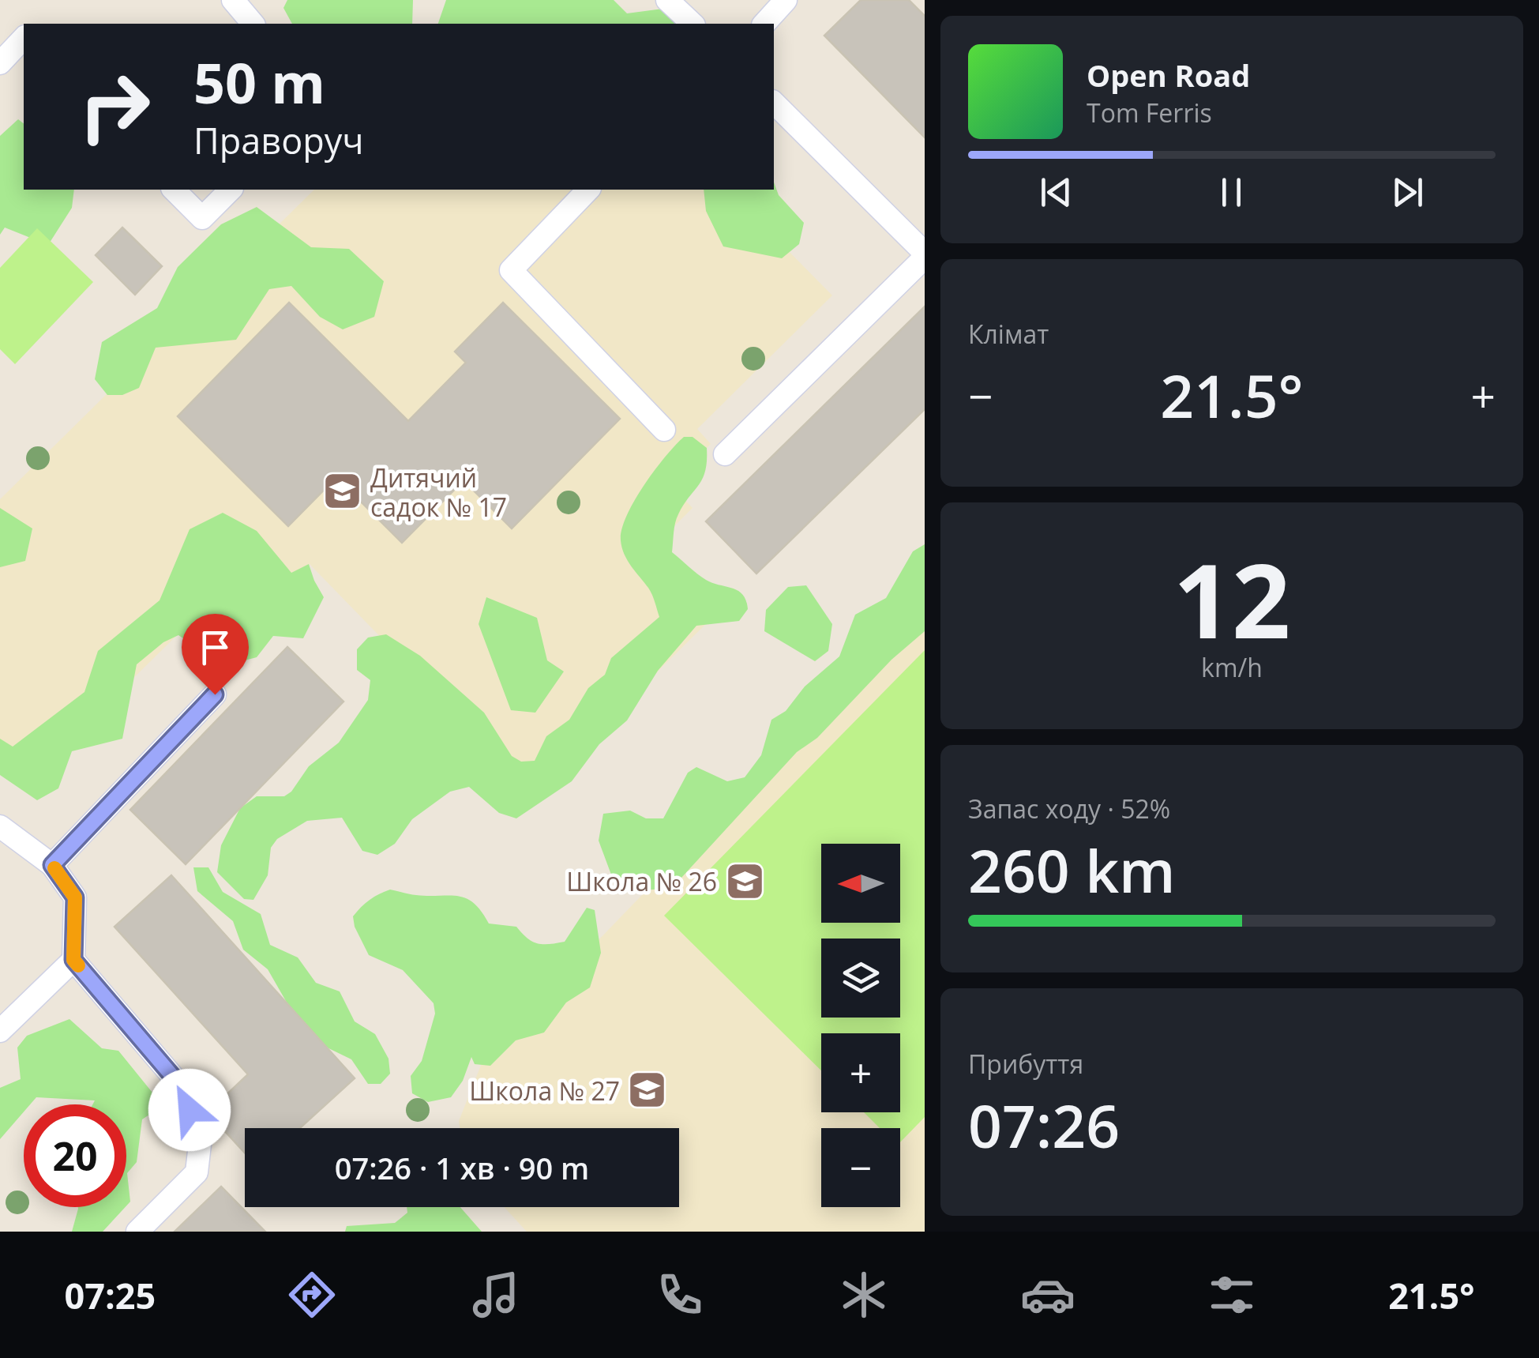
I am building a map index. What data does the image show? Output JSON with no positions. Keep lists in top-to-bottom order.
{
  "places": {
    "school or university": ["Дитячий садок № 17", "Школа № 26", "Школа № 27"]
  },
  "north": "left",
  "page": {
    "turn": ["50 m", "Праворуч"],
    "song": ["Open Road", "Tom Ferris"],
    "tile": [
      "Клімат",
      ["12", "km/h"],
      ["Запас ходу · 52%", "260 km"],
      ["Прибуття", "07:26"]
    ],
    "heat": ["−", "21.5°", "+"],
    "map_buttons": ["+", "−"],
    "limit": "20",
    "trip": "07:26 · 1 хв · 90 m",
    "tabs": ["07:25", "21.5°"]
  }
}
